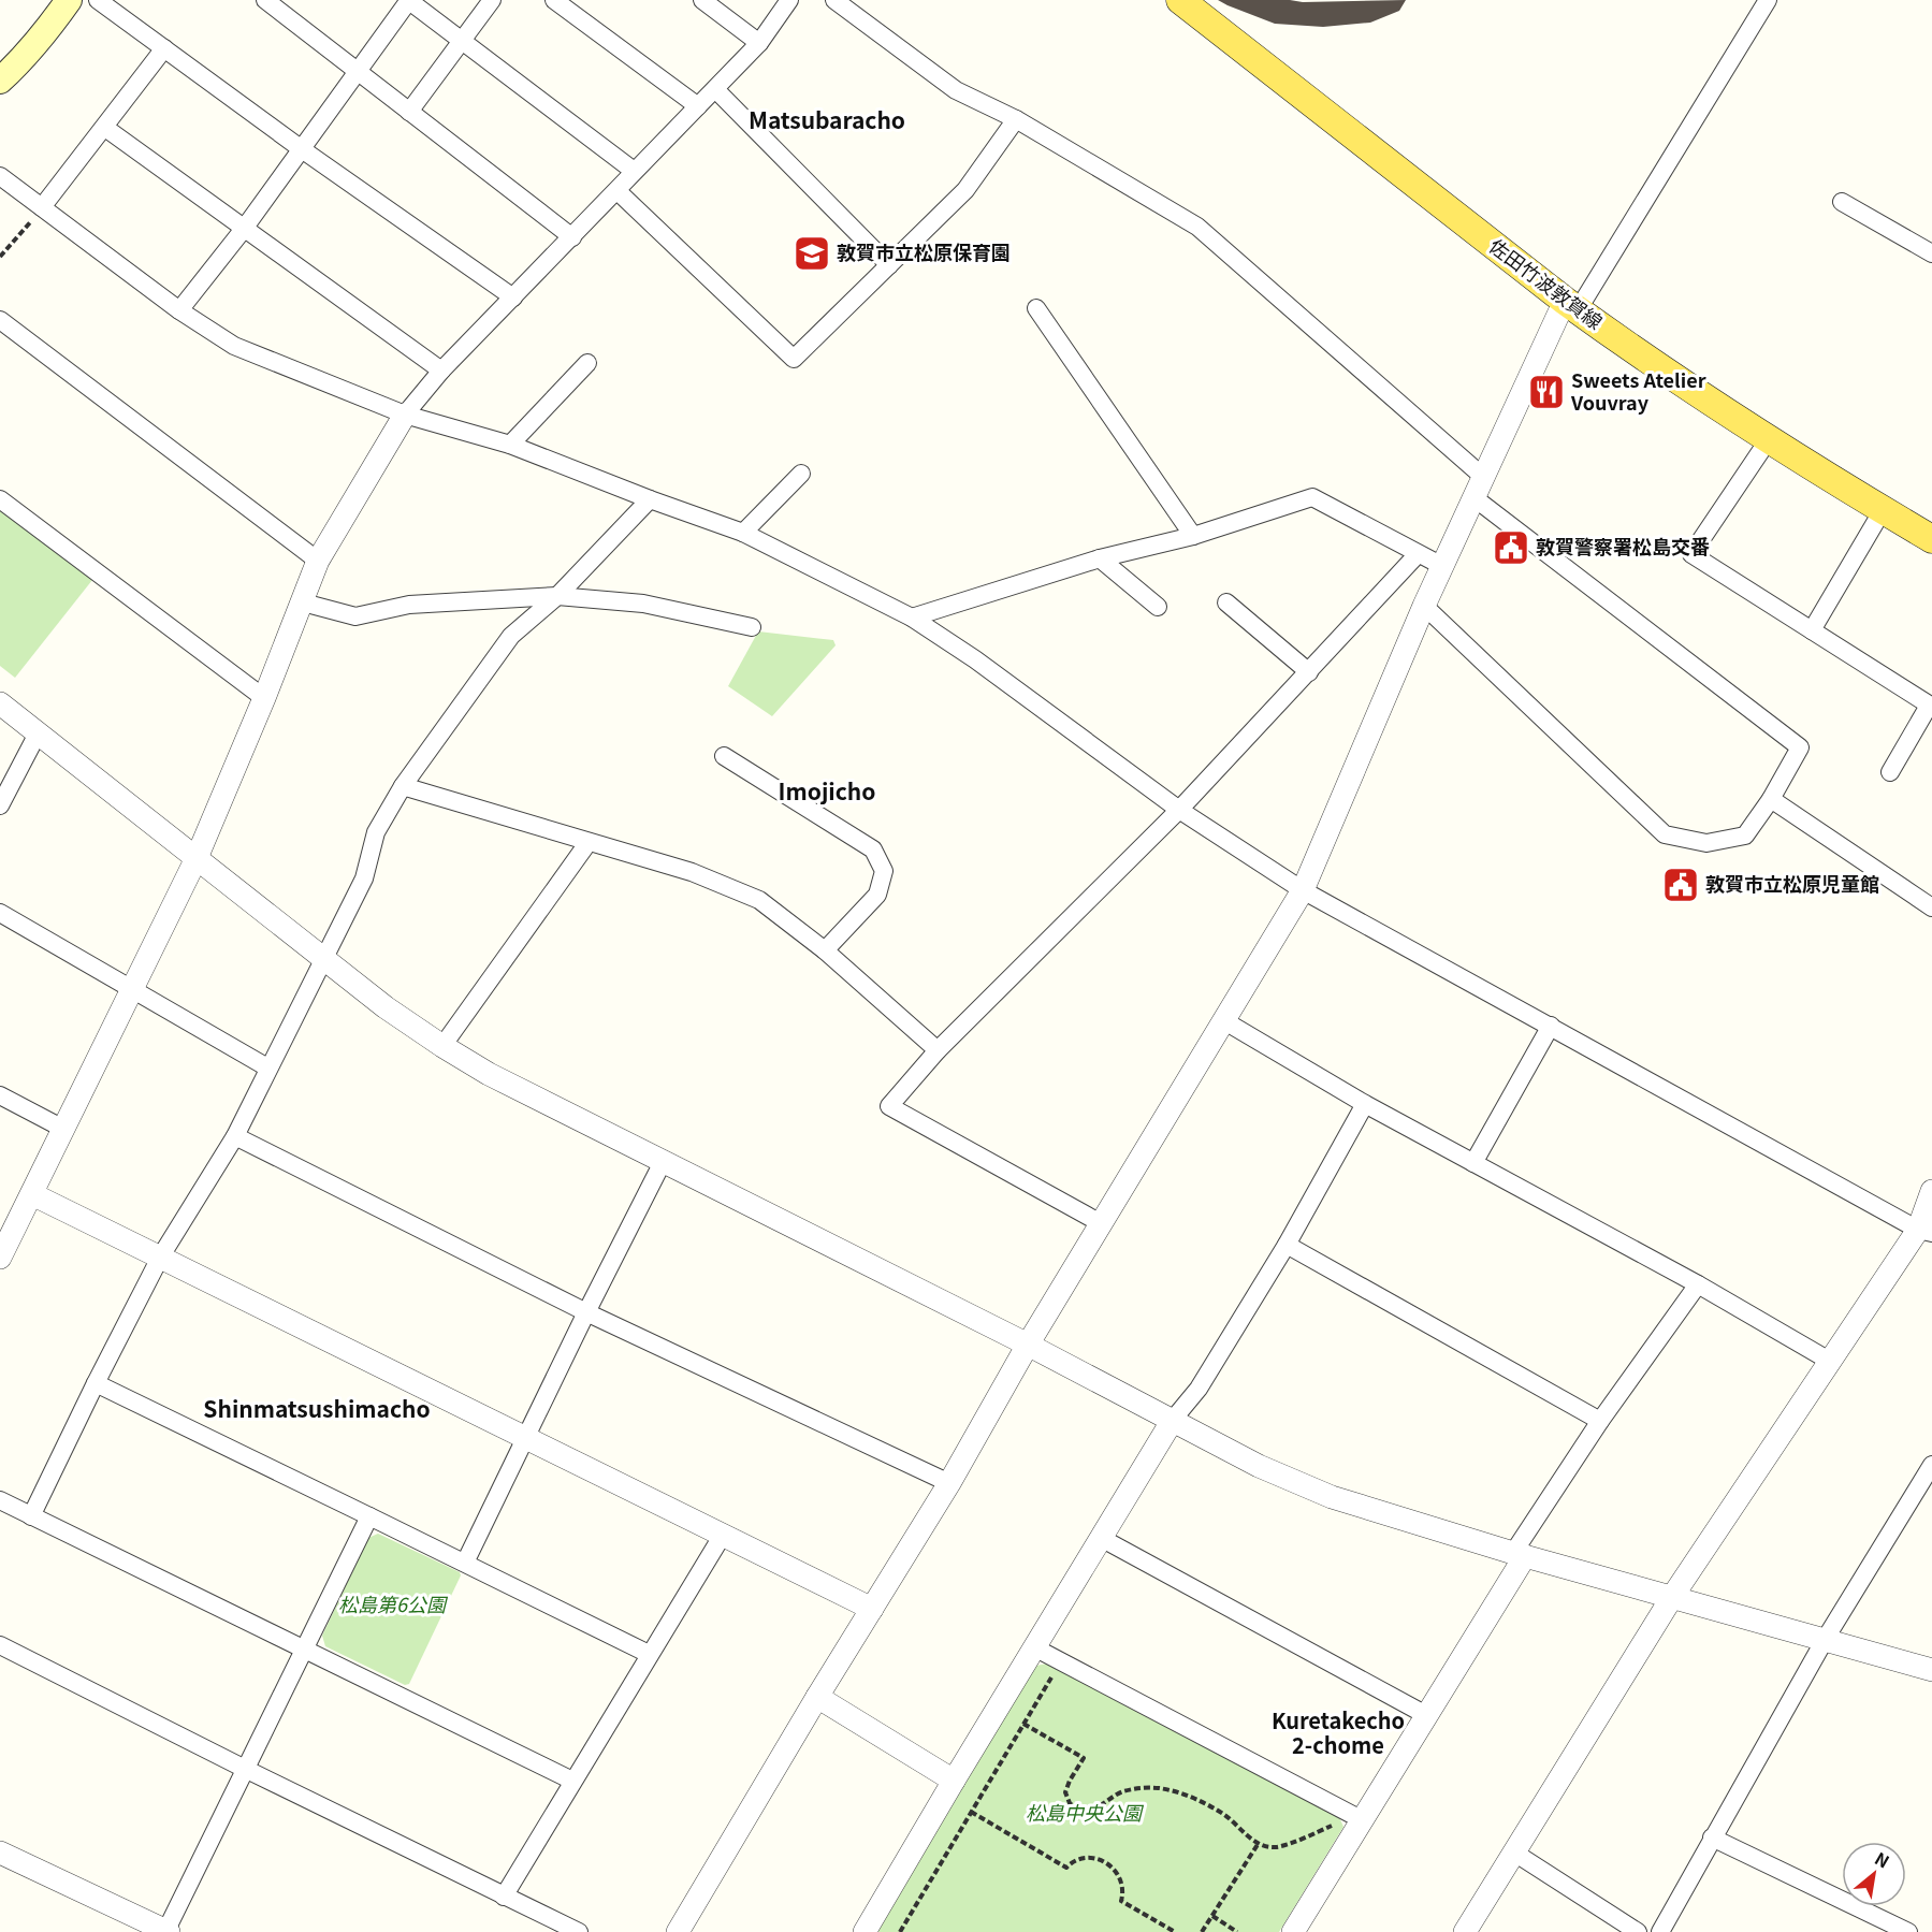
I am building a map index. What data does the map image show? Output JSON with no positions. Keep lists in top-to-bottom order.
{
  "streets": {
    "main road": ["佐田竹波敦賀線"]
  },
  "districts": [
    "Matsubaracho",
    "Imojicho",
    "Shinmatsushimacho",
    "Kuretakecho 2-chome"
  ],
  "parks": ["松島第6公園", "松島中央公園"],
  "places": {
    "school or university": ["敦賀市立松原保育園"],
    "restaurant": ["Sweets Atelier Vouvray"],
    "public building": ["敦賀警察署松島交番", "敦賀市立松原児童館"]
  },
  "north": "top right"
}
